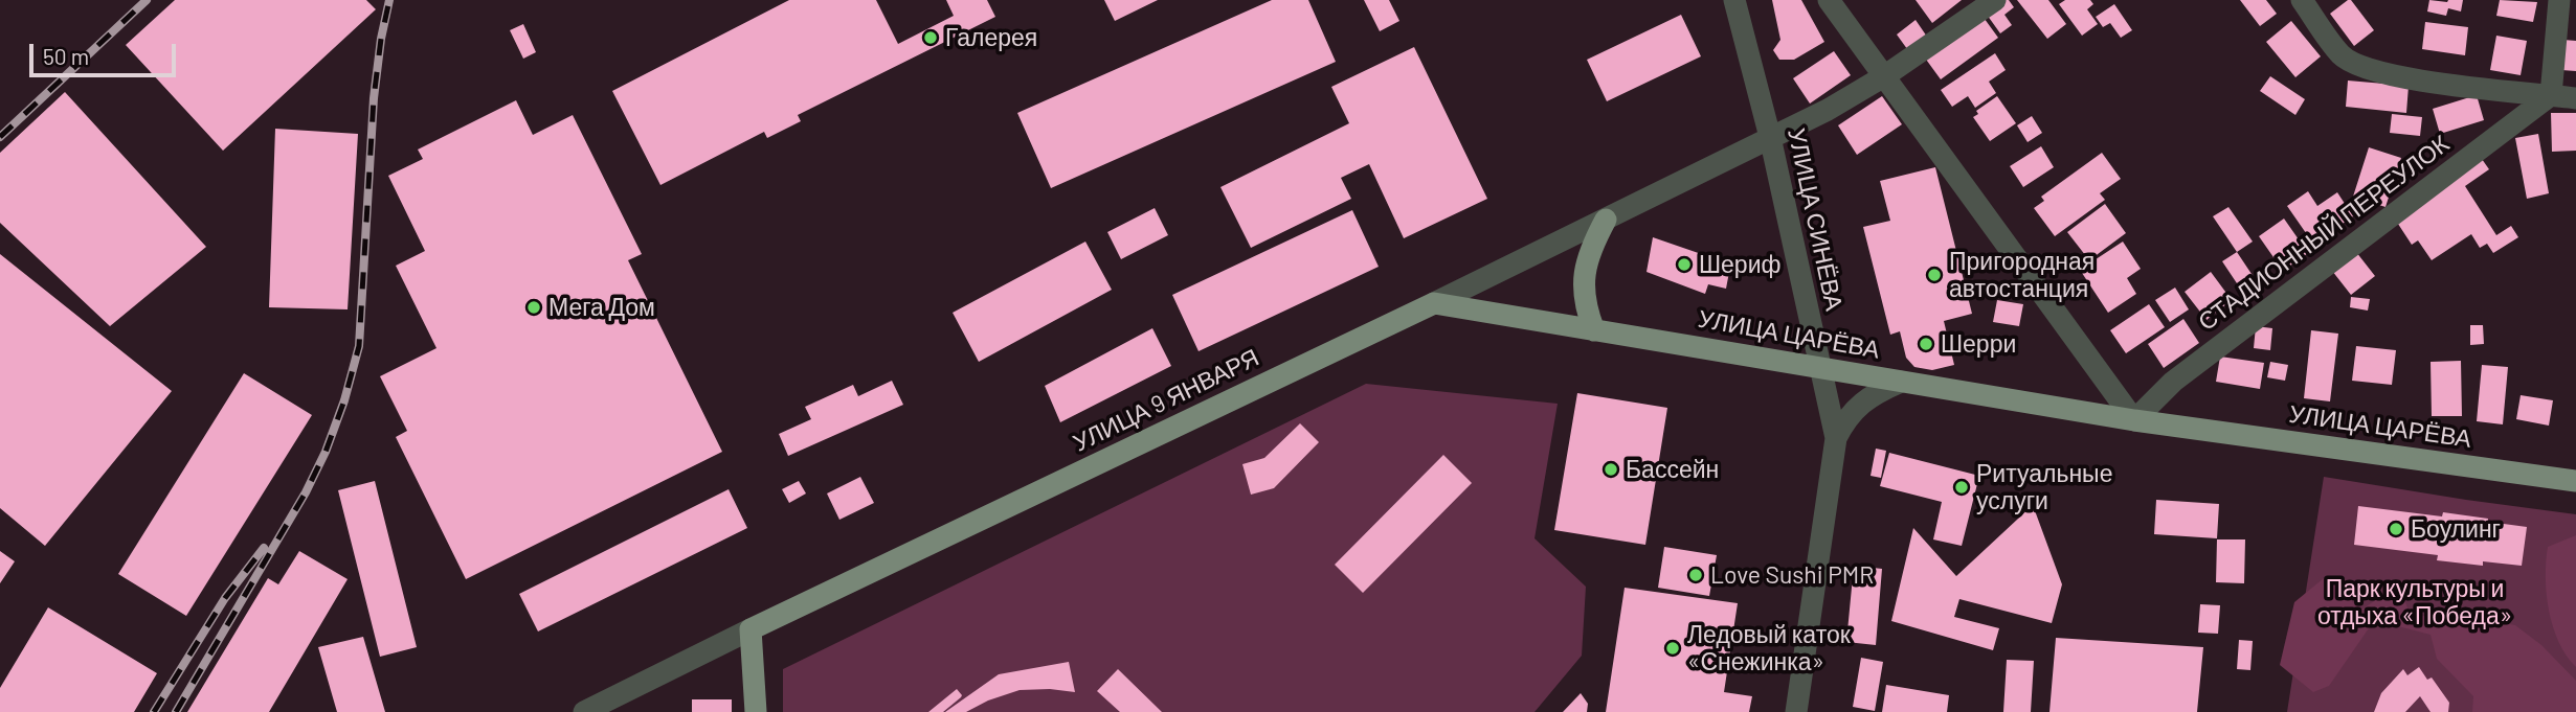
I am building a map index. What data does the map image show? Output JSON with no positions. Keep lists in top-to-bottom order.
{
  "streets": {
    "main road": ["УЛИЦА ЦАРЁВА", "УЛИЦА 9 ЯНВАРЯ"],
    "street": ["УЛИЦА СИНЁВА", "СТАДИОННЫЙ ПЕРЕУЛОК"]
  },
  "crossings": [
    ["УЛИЦА СИНЁВА", "УЛИЦА ЦАРЁВА"],
    ["УЛИЦА СИНЁВА", "УЛИЦА 9 ЯНВАРЯ"],
    ["СТАДИОННЫЙ ПЕРЕУЛОК", "УЛИЦА ЦАРЁВА"],
    ["УЛИЦА ЦАРЁВА", "УЛИЦА 9 ЯНВАРЯ"]
  ],
  "parks": ["Парк культуры и отдыха «Победа»"],
  "places": [
    "Галерея",
    "Шериф",
    "Пригородная автостанция",
    "Мега Дом",
    "Шерри",
    "Бассейн",
    "Ритуальные услуги",
    "Боулинг",
    "Love Sushi PMR",
    "Ледовый каток «Снежинка»"
  ],
  "scale_bar": "50 m"
}
